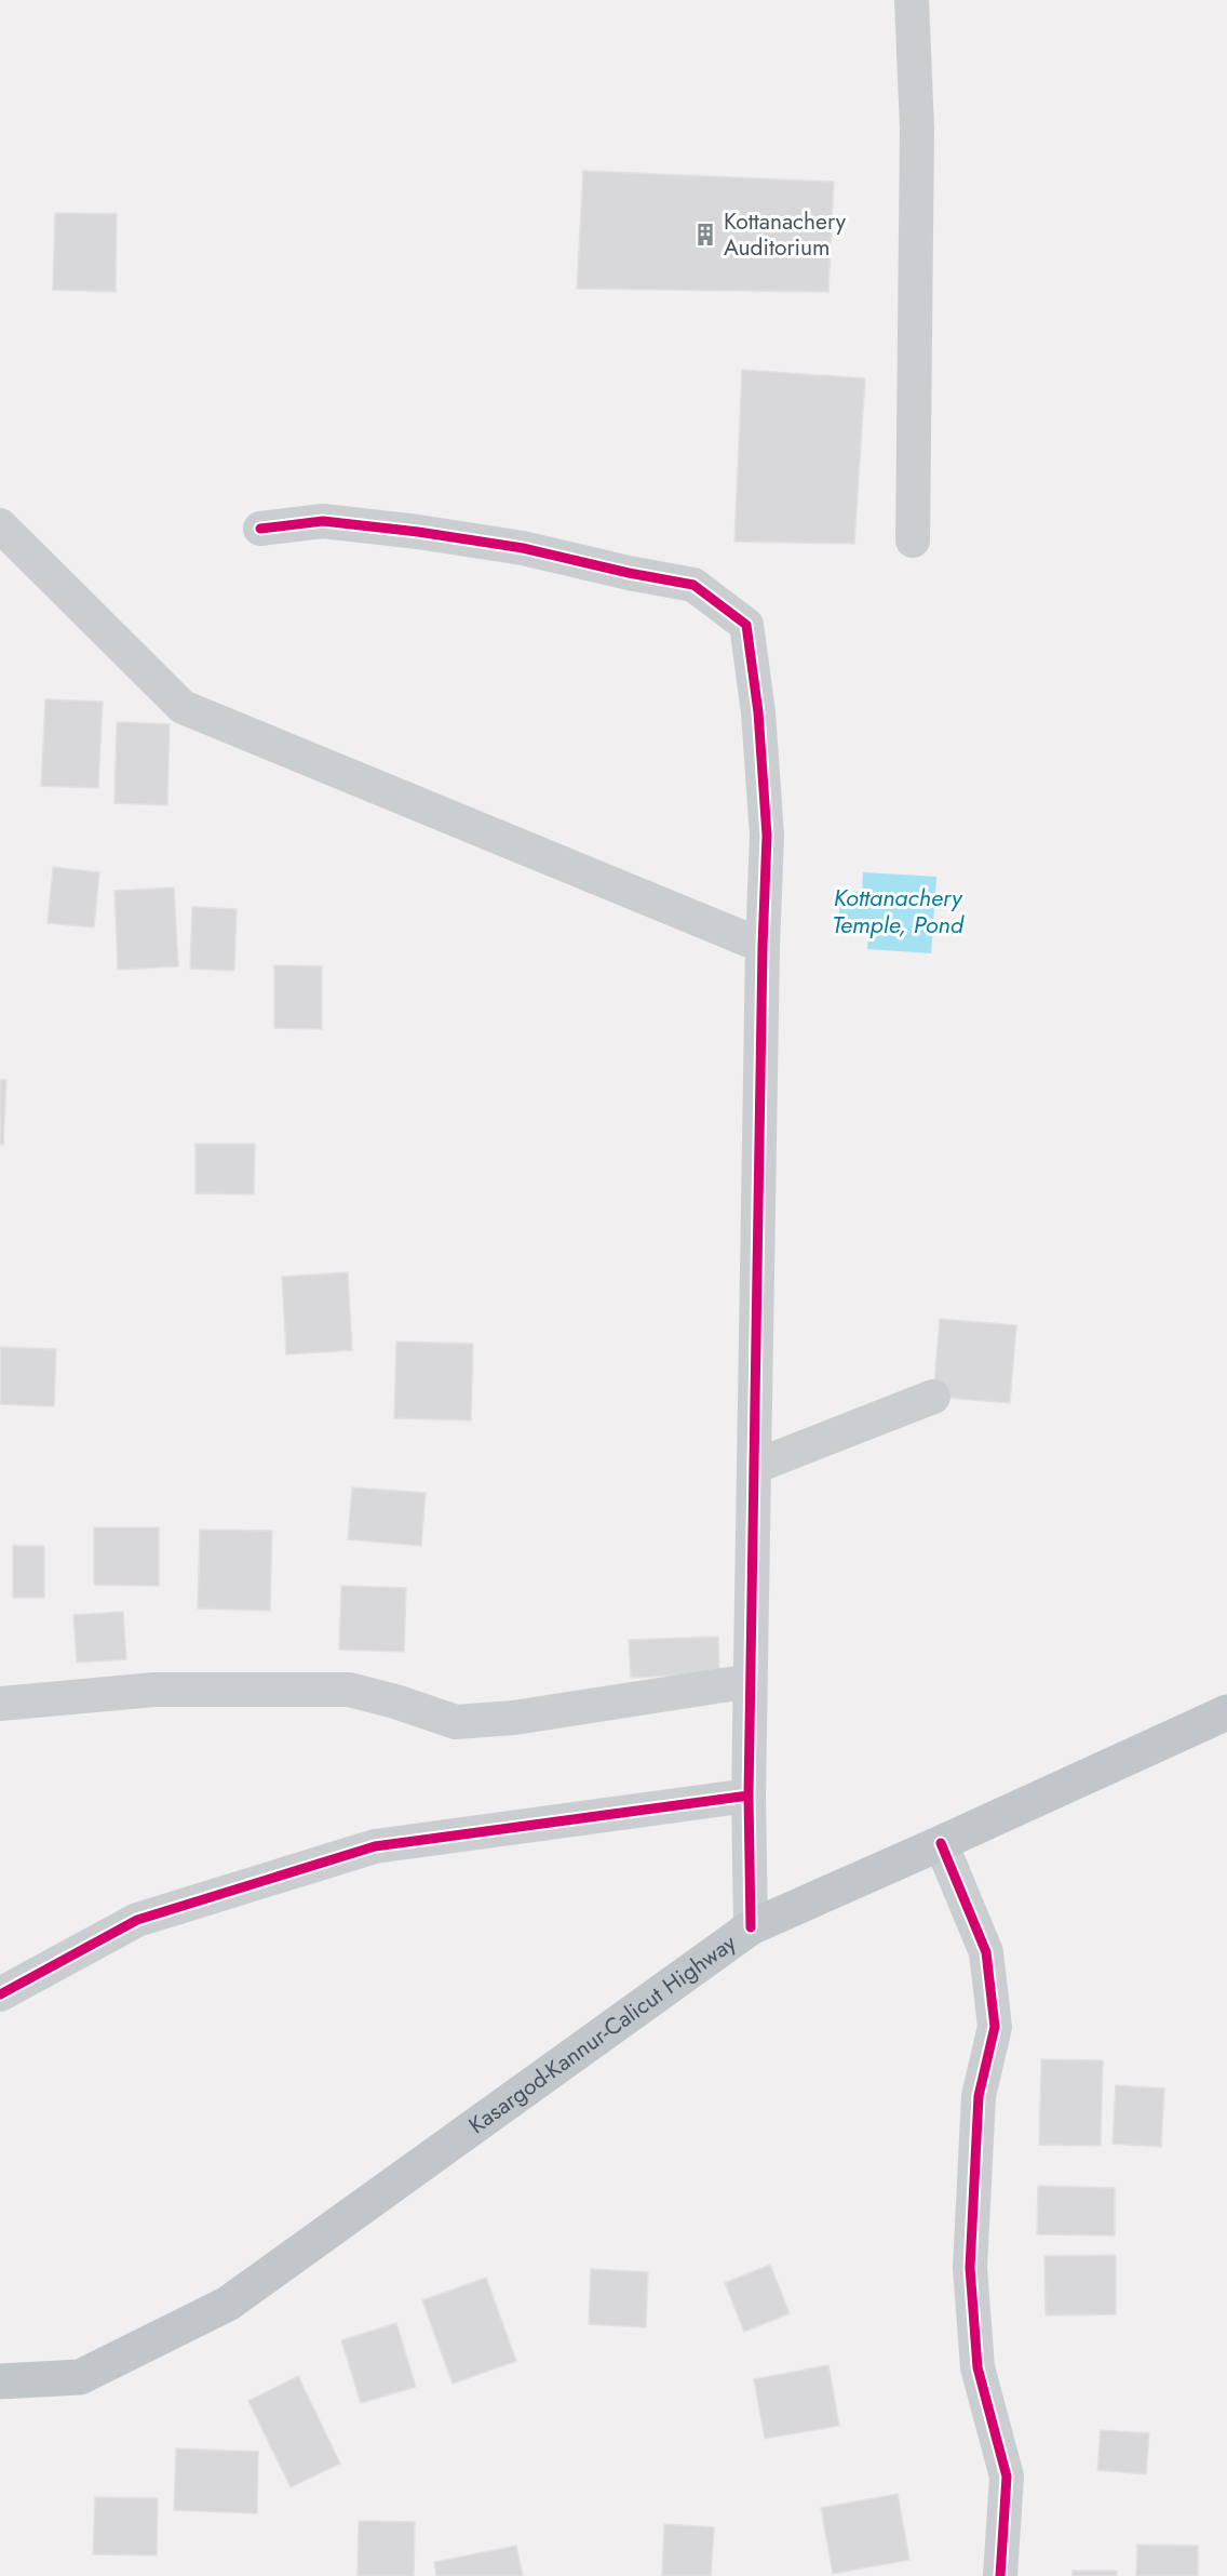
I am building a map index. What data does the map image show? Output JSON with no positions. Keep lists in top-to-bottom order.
{
  "streets": {
    "highway": ["Kasargod-Kannur-Calicut Highway"]
  },
  "water": ["Kottanachery Temple, Pond"],
  "places": {
    "building": ["Kottanachery Auditorium"]
  }
}
